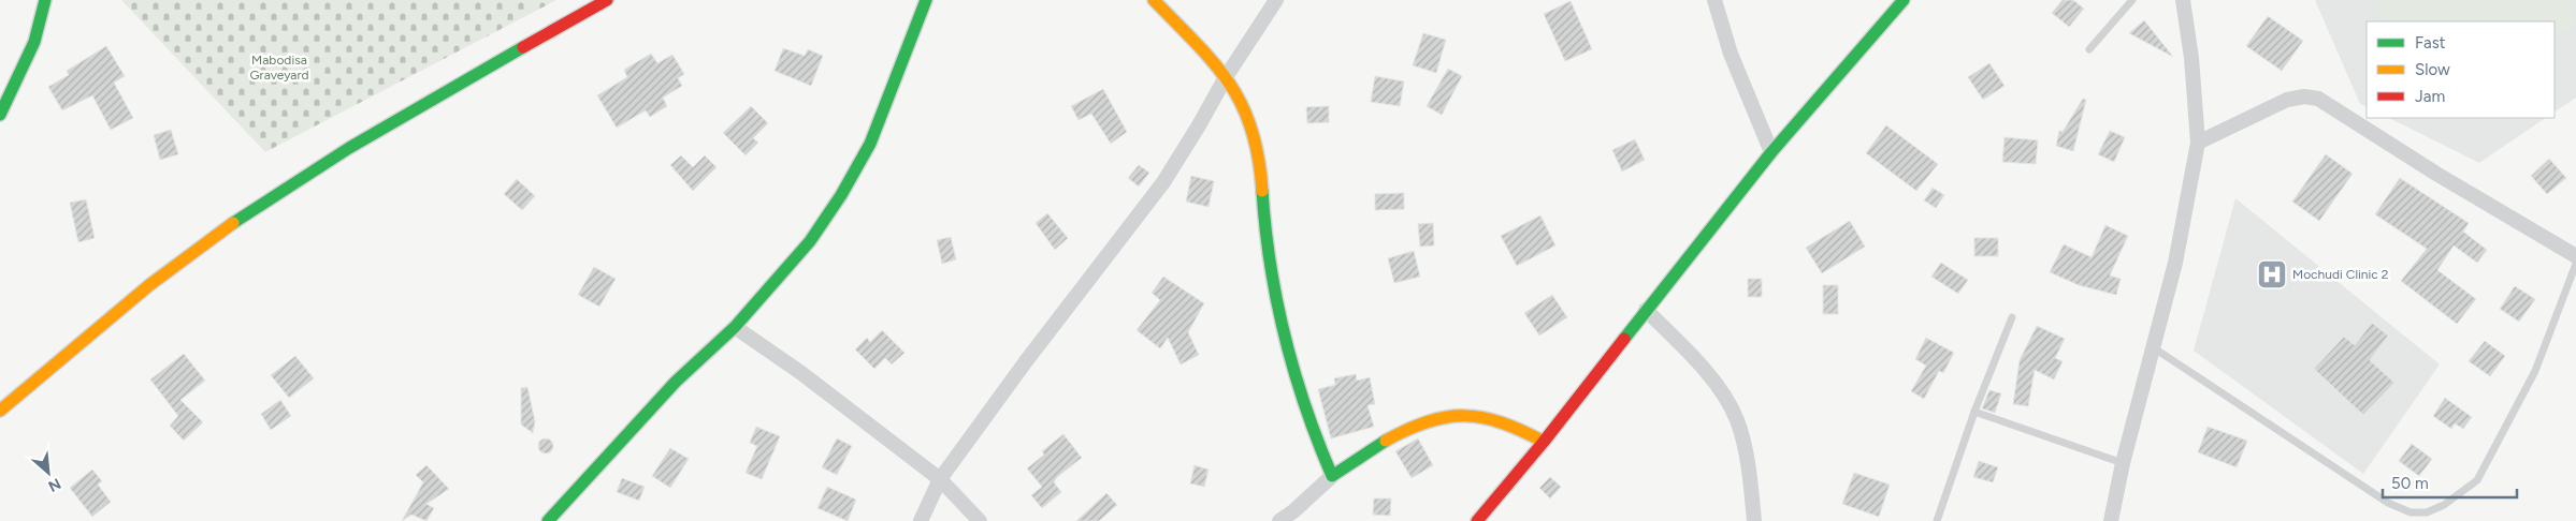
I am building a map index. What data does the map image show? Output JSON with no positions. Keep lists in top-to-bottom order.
{
  "parks": ["Mabodisa Graveyard"],
  "places": {
    "hospital": ["Mochudi Clinic 2"]
  },
  "legend": ["Fast", "Slow", "Jam"],
  "scale_bar": "50 m",
  "north": "bottom right"
}
